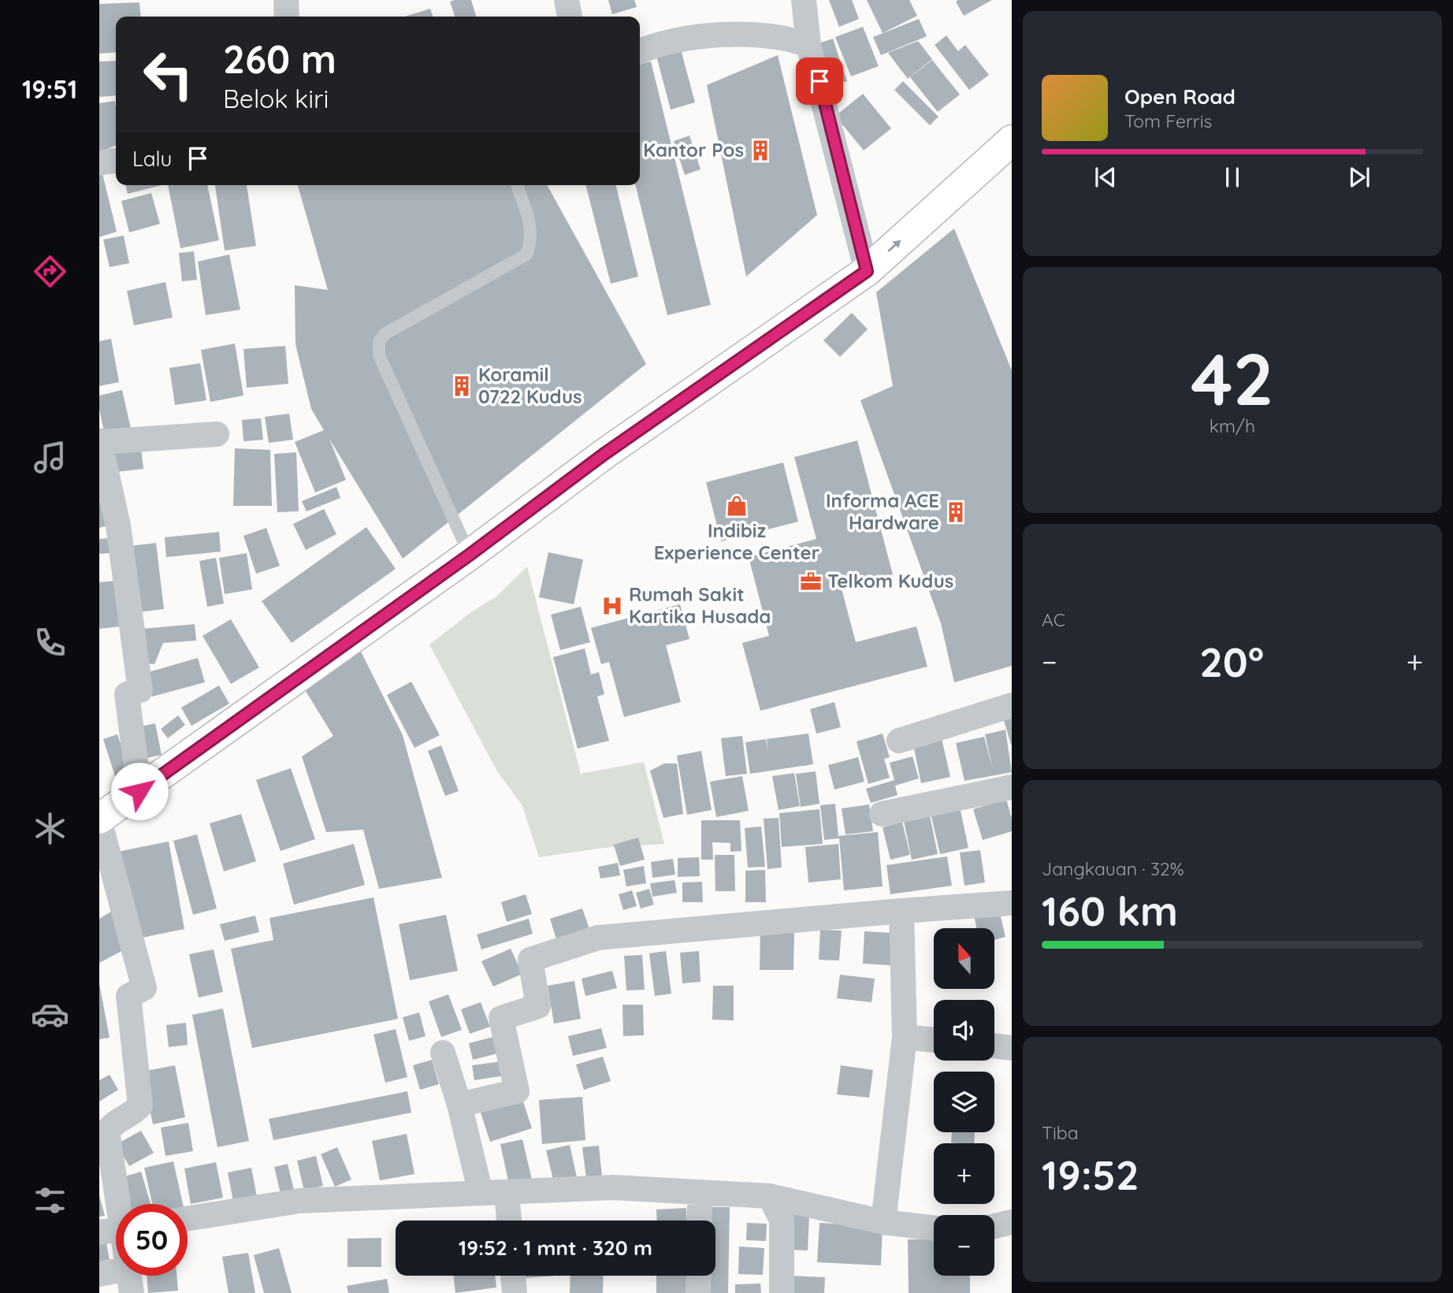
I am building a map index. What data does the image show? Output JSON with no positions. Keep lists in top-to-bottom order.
{
  "places": {
    "building": ["Kantor Pos", "Koramil 0722 Kudus", "Informa ACE Hardware"],
    "shop": ["Indibiz Experience Center"],
    "office": ["Telkom Kudus"],
    "hospital": ["Rumah Sakit Kartika Husada"]
  },
  "north": "top",
  "page": {
    "tabs": "19:51",
    "turn": ["260 m", "Belok kiri"],
    "song": ["Open Road", "Tom Ferris"],
    "then": "Lalu",
    "tile": [
      ["42", "km/h"],
      "AC",
      ["Jangkauan · 32%", "160 km"],
      ["Tiba", "19:52"]
    ],
    "heat": ["−", "20°", "+"],
    "map_buttons": ["+", "−"],
    "limit": "50",
    "trip": "19:52 · 1 mnt · 320 m"
  }
}
